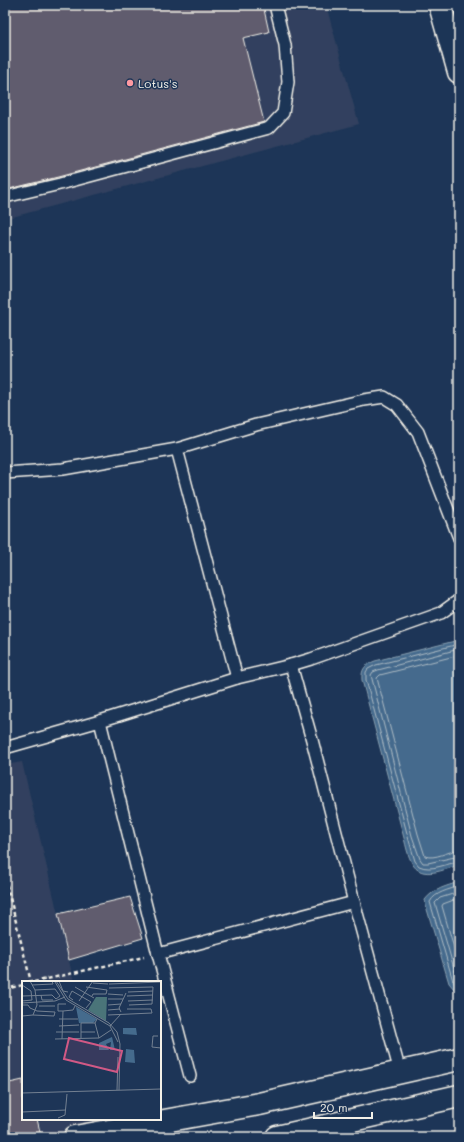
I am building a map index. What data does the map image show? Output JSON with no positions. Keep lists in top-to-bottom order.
{
  "places": ["Lotus's"],
  "scale_bar": "20 m"
}
